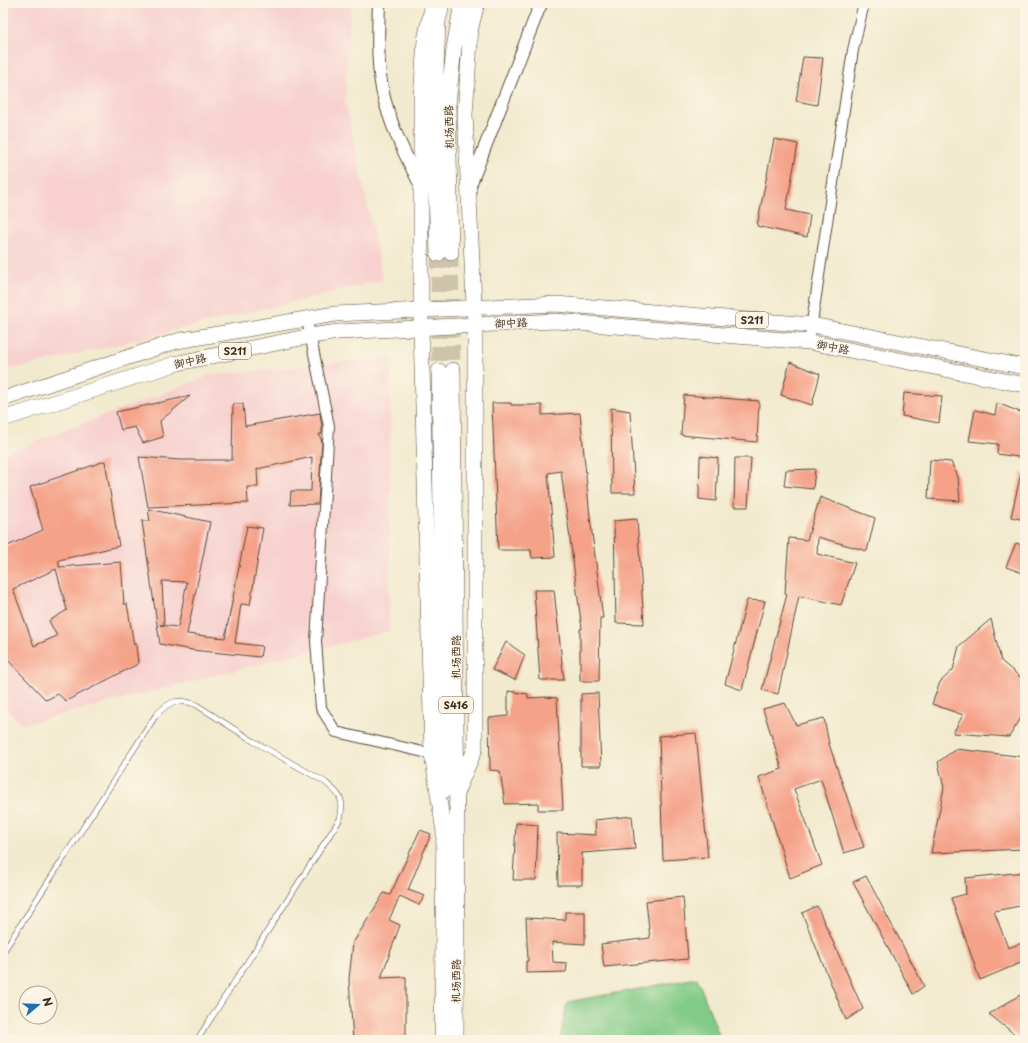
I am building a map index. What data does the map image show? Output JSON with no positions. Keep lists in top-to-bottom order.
{
  "streets": {
    "main road": [
      "机场西路",
      "S211",
      "御中路",
      "S416"
    ]
  },
  "crossings": [
    ["机场西路", "S416"]
  ],
  "north": "right"
}
